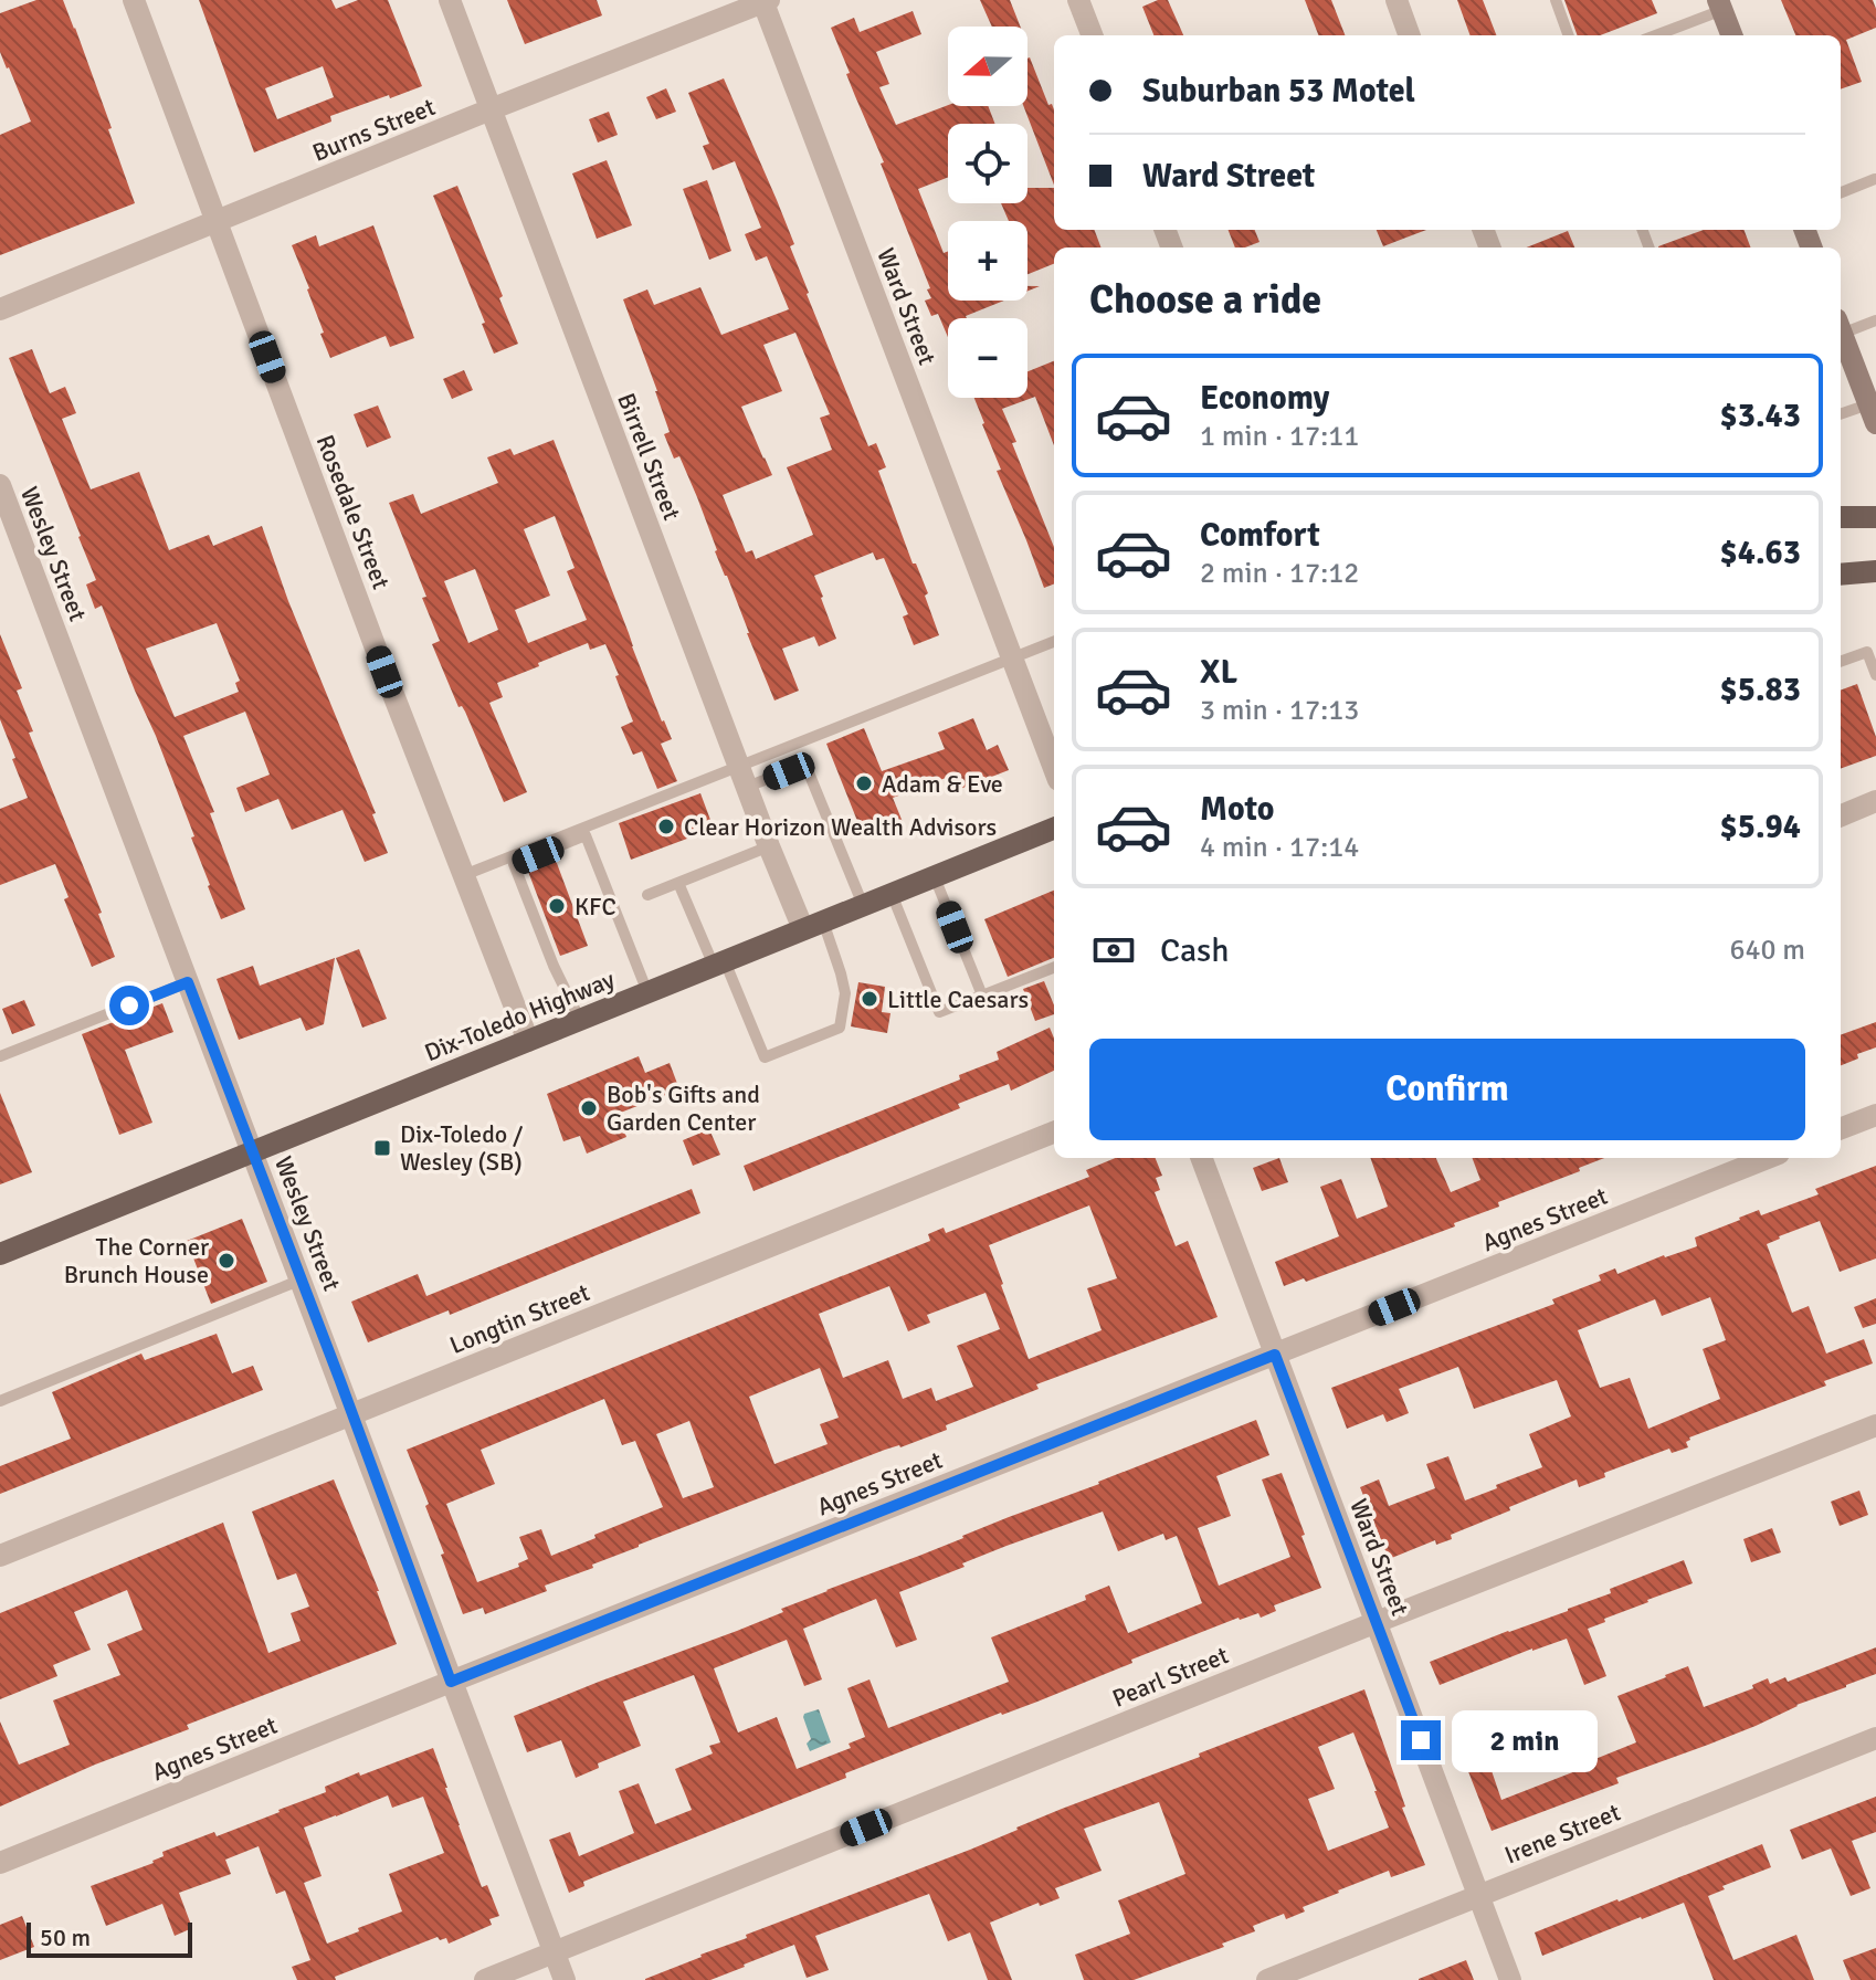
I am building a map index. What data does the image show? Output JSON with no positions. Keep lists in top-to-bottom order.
{
  "streets": {
    "main road": ["Dix-Toledo Highway"],
    "street": [
      "Burns Street",
      "Ward Street",
      "Birrell Street",
      "Rosedale Street",
      "Wesley Street",
      "Agnes Street",
      "Longtin Street",
      "Pearl Street",
      "Irene Street"
    ]
  },
  "crossings": [
    ["Burns Street", "Ward Street"],
    ["Burns Street", "Birrell Street"],
    ["Burns Street", "Rosedale Street"],
    ["Ward Street", "Agnes Street"],
    ["Ward Street", "Pearl Street"],
    ["Ward Street", "Irene Street"],
    ["Birrell Street", "Dix-Toledo Highway"],
    ["Rosedale Street", "Dix-Toledo Highway"],
    ["Wesley Street", "Dix-Toledo Highway"],
    ["Wesley Street", "Agnes Street"],
    ["Wesley Street", "Longtin Street"],
    ["Wesley Street", "Pearl Street"]
  ],
  "places": {
    "other": [
      "Adam & Eve",
      "Clear Horizon Wealth Advisors",
      "KFC",
      "Little Caesars",
      "Bob's Gifts and Garden Center",
      "The Corner Brunch House"
    ],
    "transit": ["Dix-Toledo / Wesley (SB)"]
  },
  "scale_bar": "50 m",
  "north": "left",
  "page": {
    "map_buttons": ["+", "−"],
    "banner": ["Suburban 53 Motel", "Ward Street"],
    "heading": "Choose a ride",
    "list": [
      {
        "name": "Economy",
        "note": "1 min · 17:11",
        "value": "$3.43"
      },
      {
        "name": "Comfort",
        "note": "2 min · 17:12",
        "value": "$4.63"
      },
      {
        "name": "XL",
        "note": "3 min · 17:13",
        "value": "$5.83"
      },
      {
        "name": "Moto",
        "note": "4 min · 17:14",
        "value": "$5.94"
      }
    ],
    "pay": ["Cash", "640 m"],
    "buttons": "Confirm",
    "bubble": "2 min",
    "scale": "50 m"
  }
}
